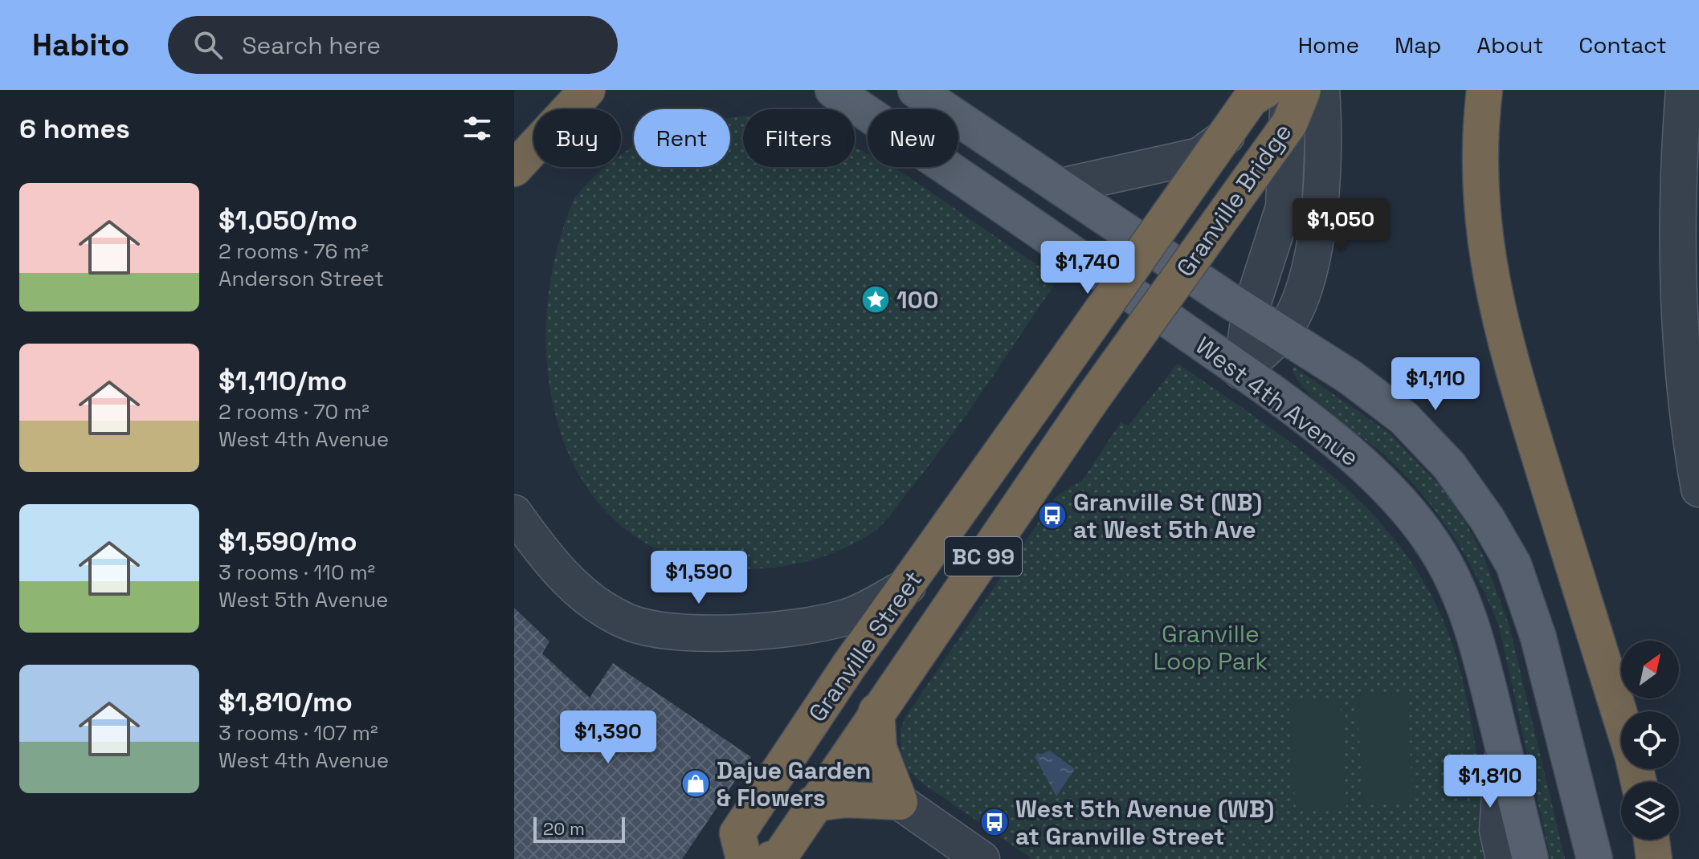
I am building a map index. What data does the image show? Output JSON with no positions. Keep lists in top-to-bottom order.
{
  "streets": {
    "highway": ["Granville Bridge", "BC 99", "Granville Street"],
    "main road": ["West 4th Avenue"]
  },
  "crossings": [
    ["Granville Bridge", "Granville Street"]
  ],
  "parks": ["Granville Loop Park"],
  "places": {
    "place": ["100"],
    "bus stop": ["Granville St (NB) at West 5th Ave", "West 5th Avenue (WB) at Granville Street"],
    "shop": ["Dajue Garden & Flowers"]
  },
  "scale_bar": "20 m",
  "north": "top right",
  "page": {
    "header": "Habito",
    "search": "Search here",
    "nav": [
      "Home",
      "Map",
      "About",
      "Contact"
    ],
    "heading": "6 homes",
    "chip": [
      "Buy",
      "Rent",
      "Filters",
      "New"
    ],
    "list": [
      {
        "name": "$1,050/mo",
        "note": "2 rooms · 76 m² · Anderson Street"
      },
      {
        "name": "$1,110/mo",
        "note": "2 rooms · 70 m² · West 4th Avenue"
      },
      {
        "name": "$1,590/mo",
        "note": "3 rooms · 110 m² · West 5th Avenue"
      },
      {
        "name": "$1,810/mo",
        "note": "3 rooms · 107 m² · West 4th Avenue"
      }
    ],
    "price": [
      "$1,050",
      "$1,740",
      "$1,110",
      "$1,590",
      "$1,390",
      "$1,810"
    ],
    "scale": "20 m"
  }
}
